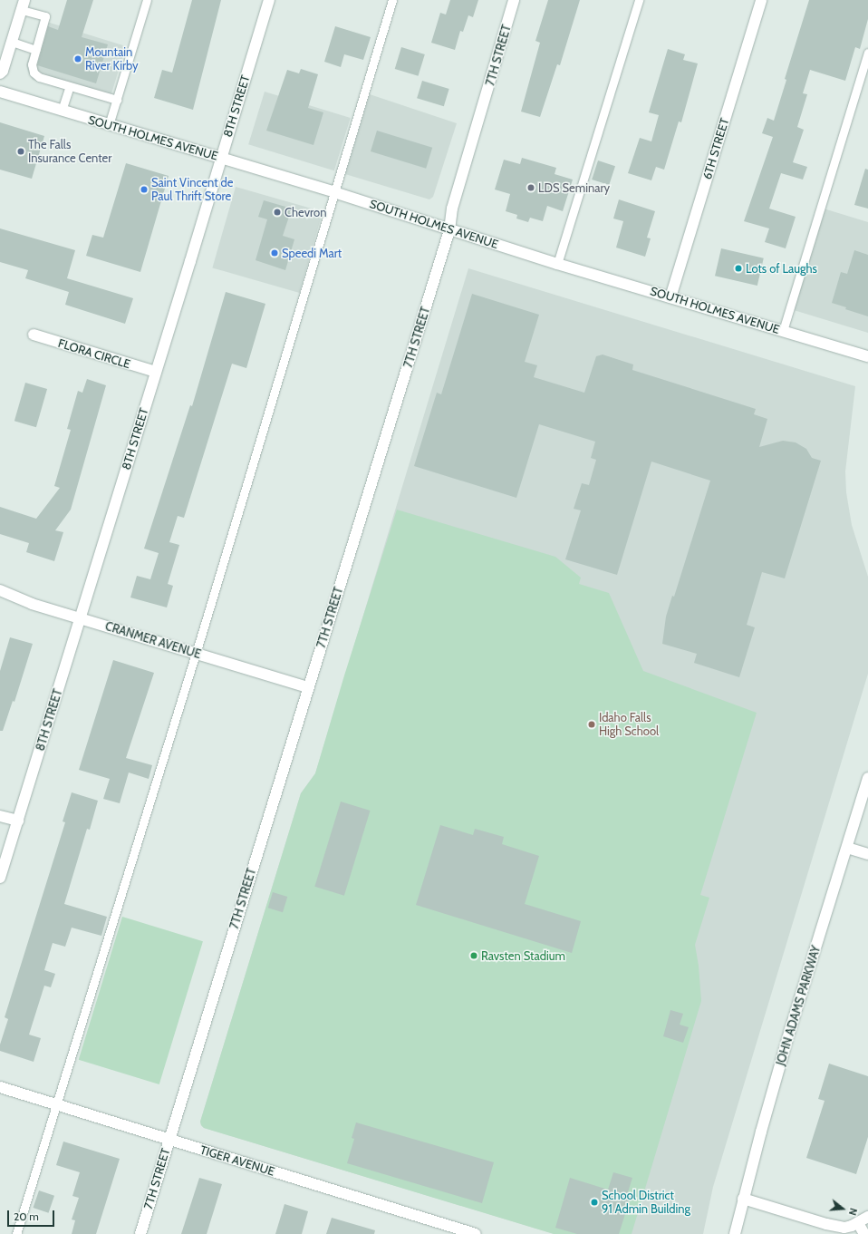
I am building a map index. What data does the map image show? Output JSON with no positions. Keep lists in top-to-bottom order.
{
  "streets": {
    "street": [
      "7TH STREET",
      "8TH STREET",
      "SOUTH HOLMES AVENUE",
      "6TH STREET",
      "FLORA CIRCLE",
      "CRANMER AVENUE",
      "JOHN ADAMS PARKWAY",
      "TIGER AVENUE"
    ]
  },
  "crossings": [
    ["7TH STREET", "SOUTH HOLMES AVENUE"],
    ["7TH STREET", "CRANMER AVENUE"],
    ["7TH STREET", "TIGER AVENUE"],
    ["8TH STREET", "SOUTH HOLMES AVENUE"],
    ["8TH STREET", "FLORA CIRCLE"],
    ["8TH STREET", "CRANMER AVENUE"],
    ["SOUTH HOLMES AVENUE", "6TH STREET"]
  ],
  "places": [
    "Mountain River Kirby",
    "The Falls Insurance Center",
    "LDS Seminary",
    "Saint Vincent de Paul Thrift Store",
    "Chevron",
    "Speedi Mart",
    "Lots of Laughs",
    "Idaho Falls High School",
    "Ravsten Stadium",
    "School District 91 Admin Building"
  ],
  "scale_bar": "20 m",
  "north": "right"
}
